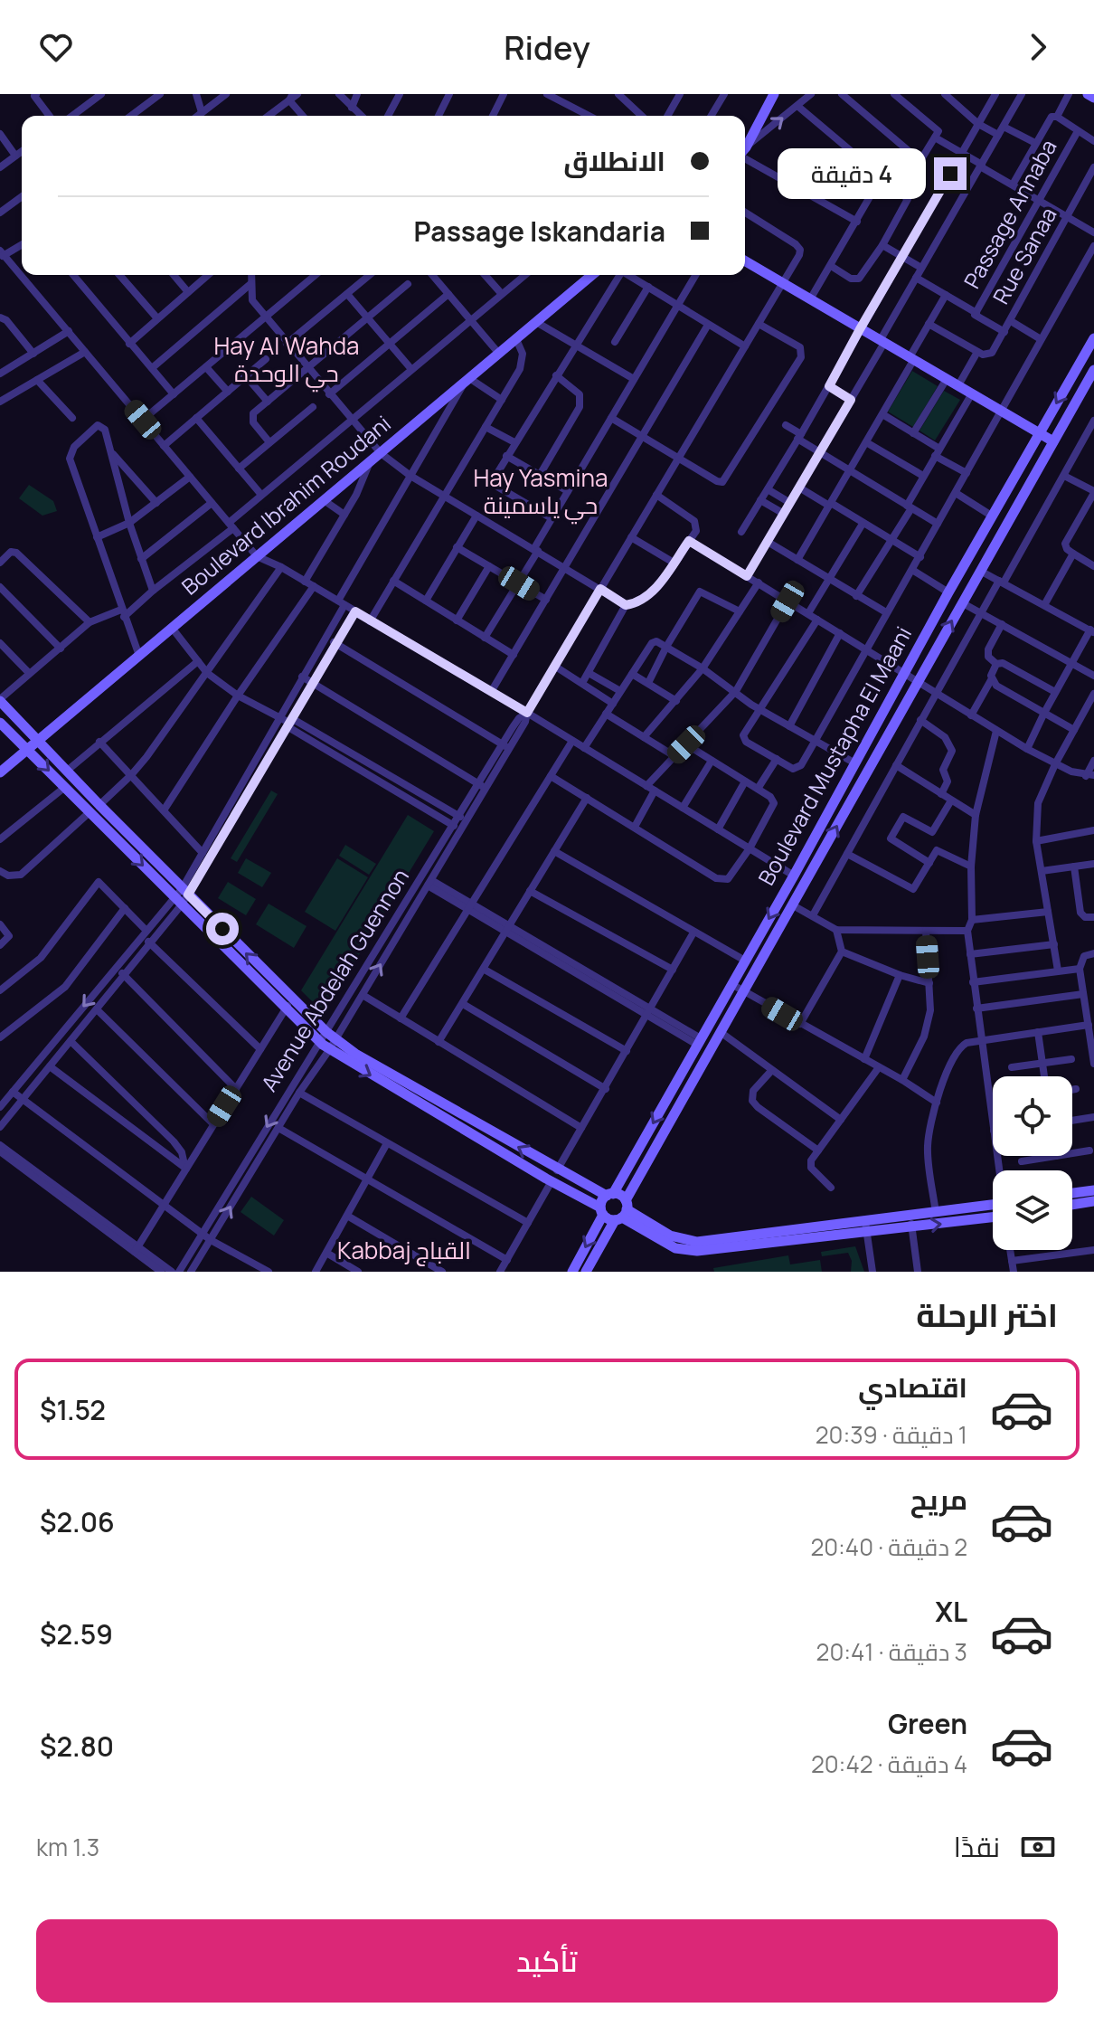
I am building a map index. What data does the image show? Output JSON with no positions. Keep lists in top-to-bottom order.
{
  "streets": {
    "street": [
      "Passage Annaba",
      "Rue Sanaa",
      "Boulevard Ibrahim Roudani",
      "Boulevard Mustapha El Maani",
      "Avenue Abdelah Guennon"
    ]
  },
  "districts": ["Hay Al Wahda حي الوحدة", "Hay Yasmina حي ياسمينة", "Kabbaj القباج"],
  "page": {
    "header": "Ridey",
    "banner": ["الانطلاق", "Passage Iskandaria"],
    "bubble": "4 دقيقة",
    "heading": "اختر الرحلة",
    "list": [
      {
        "name": "اقتصادي",
        "note": "1 دقيقة · 20:39",
        "value": "$1.52"
      },
      {
        "name": "مريح",
        "note": "2 دقيقة · 20:40",
        "value": "$2.06"
      },
      {
        "name": "XL",
        "note": "3 دقيقة · 20:41",
        "value": "$2.59"
      },
      {
        "name": "Green",
        "note": "4 دقيقة · 20:42",
        "value": "$2.80"
      }
    ],
    "pay": ["نقدًا", "1.3 km"],
    "buttons": "تأكيد"
  }
}
